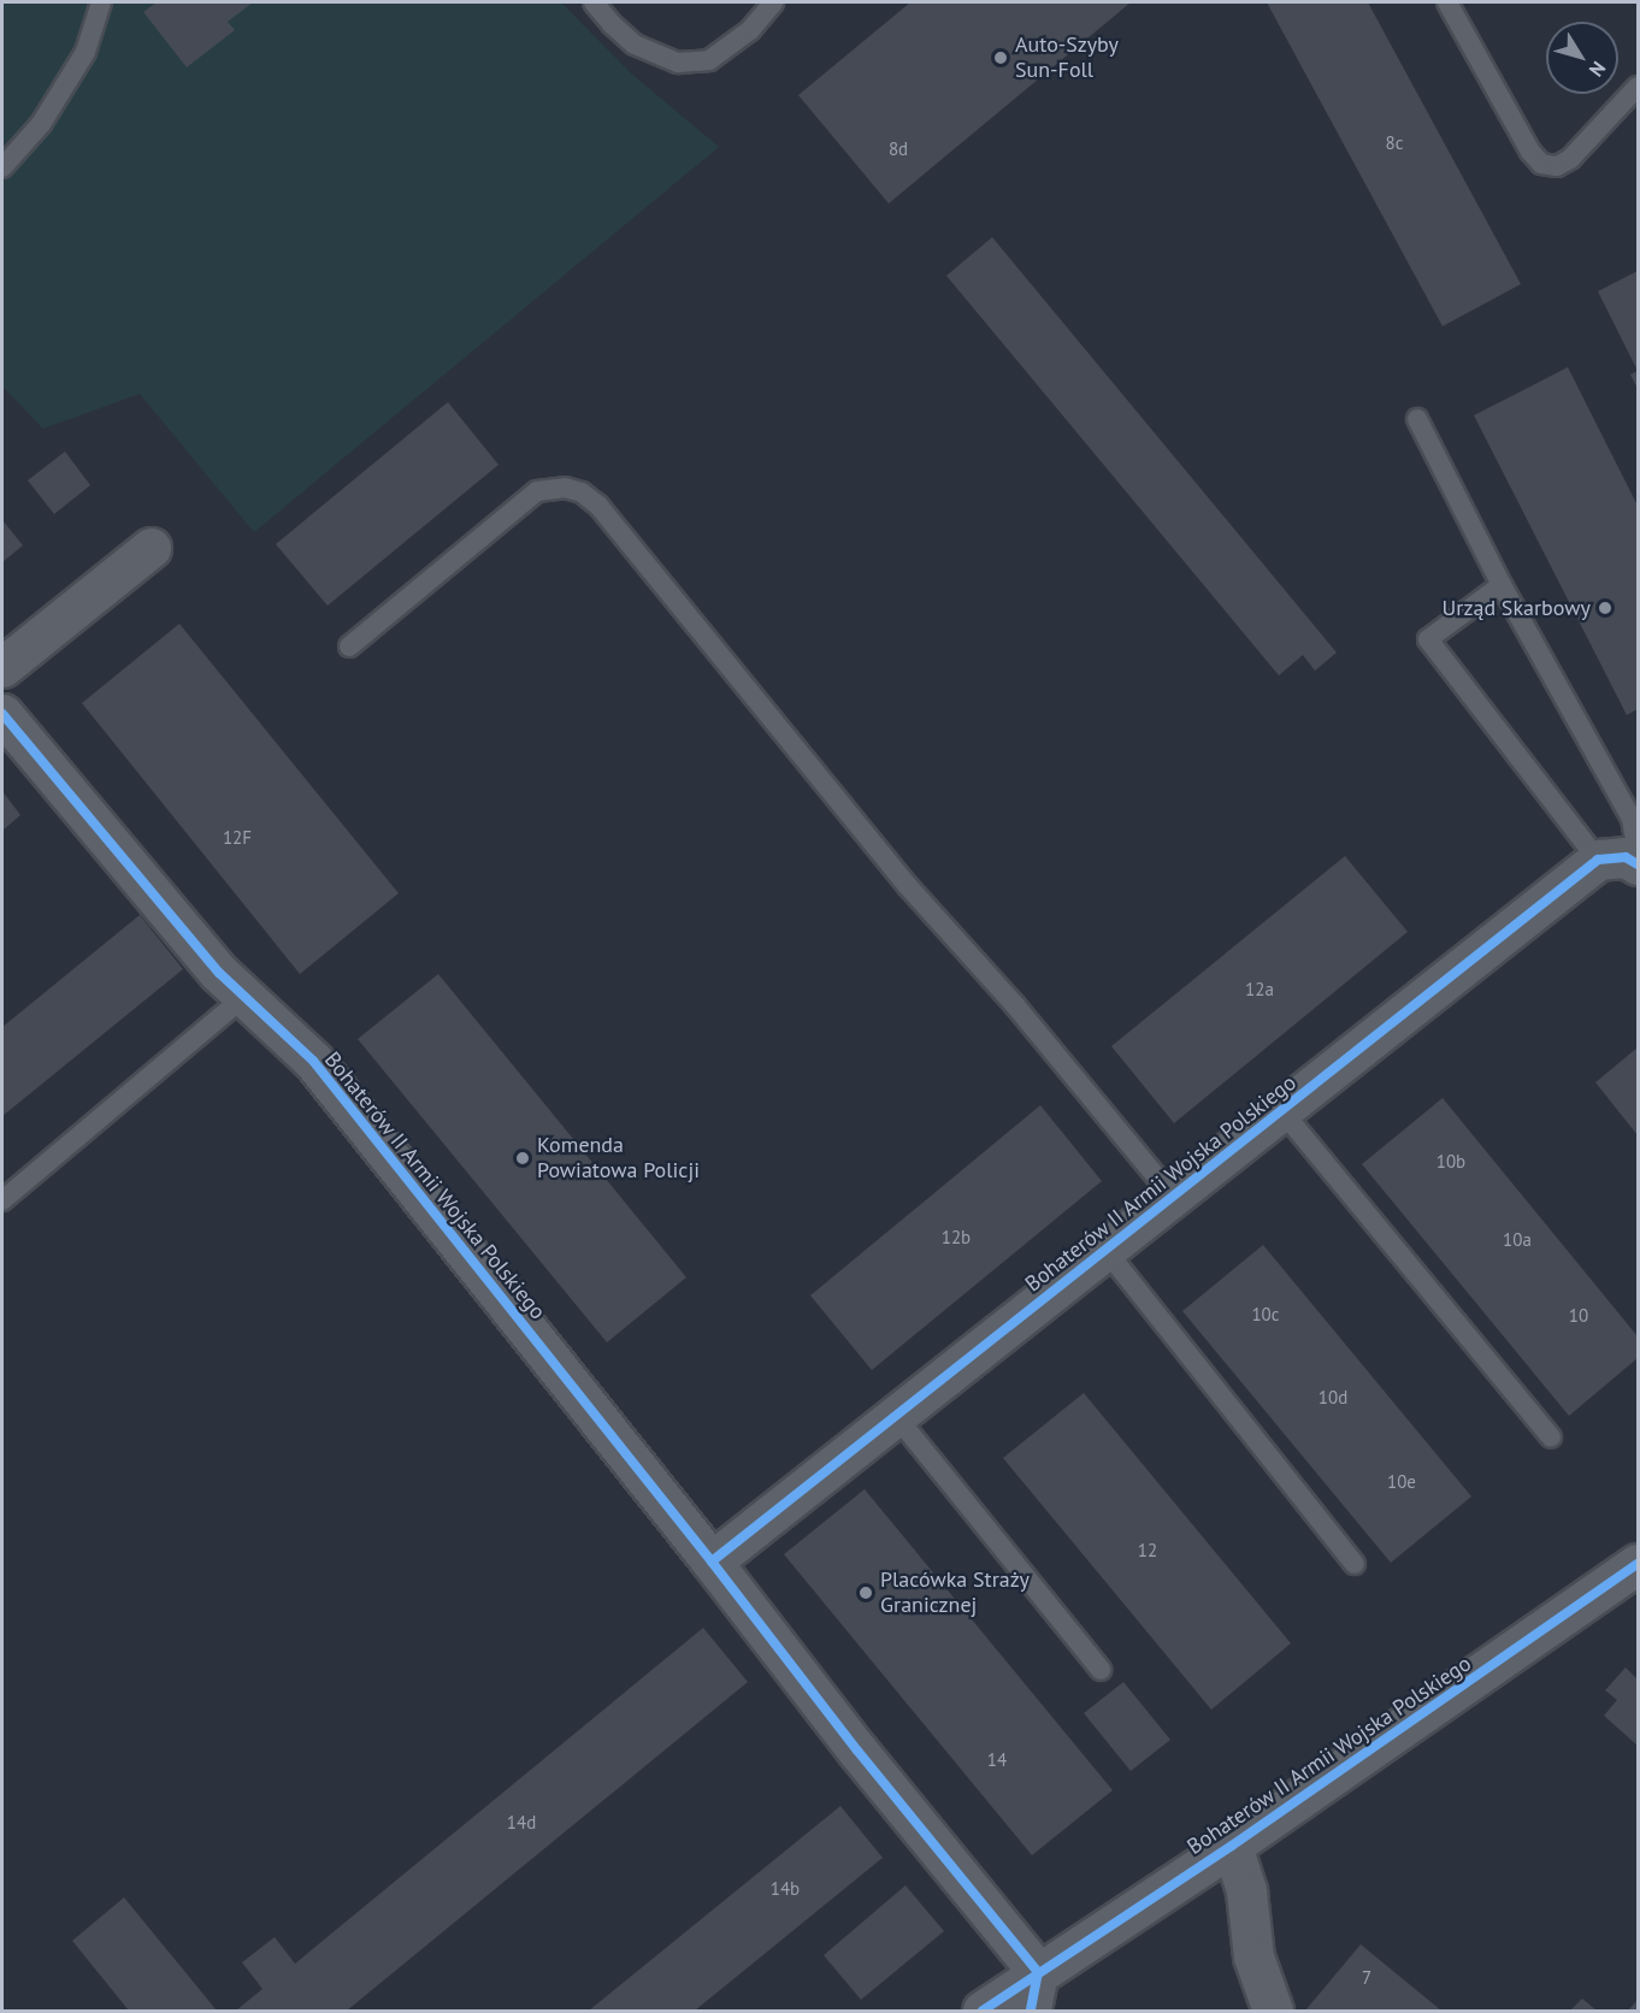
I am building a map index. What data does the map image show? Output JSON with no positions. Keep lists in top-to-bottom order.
{
  "streets": {
    "street": ["Bohaterów II Armii Wojska Polskiego"]
  },
  "places": [
    "Auto-Szyby Sun-Foll",
    "Urząd Skarbowy",
    "Komenda Powiatowa Policji",
    "Placówka Straży Granicznej"
  ],
  "house_numbers": [
    "8c",
    "8d",
    "12F",
    "12a",
    "10b",
    "12b",
    "10a",
    "10c",
    "10",
    "10d",
    "10e",
    "12",
    "14",
    "14d",
    "14b",
    "7"
  ],
  "north": "bottom right"
}
